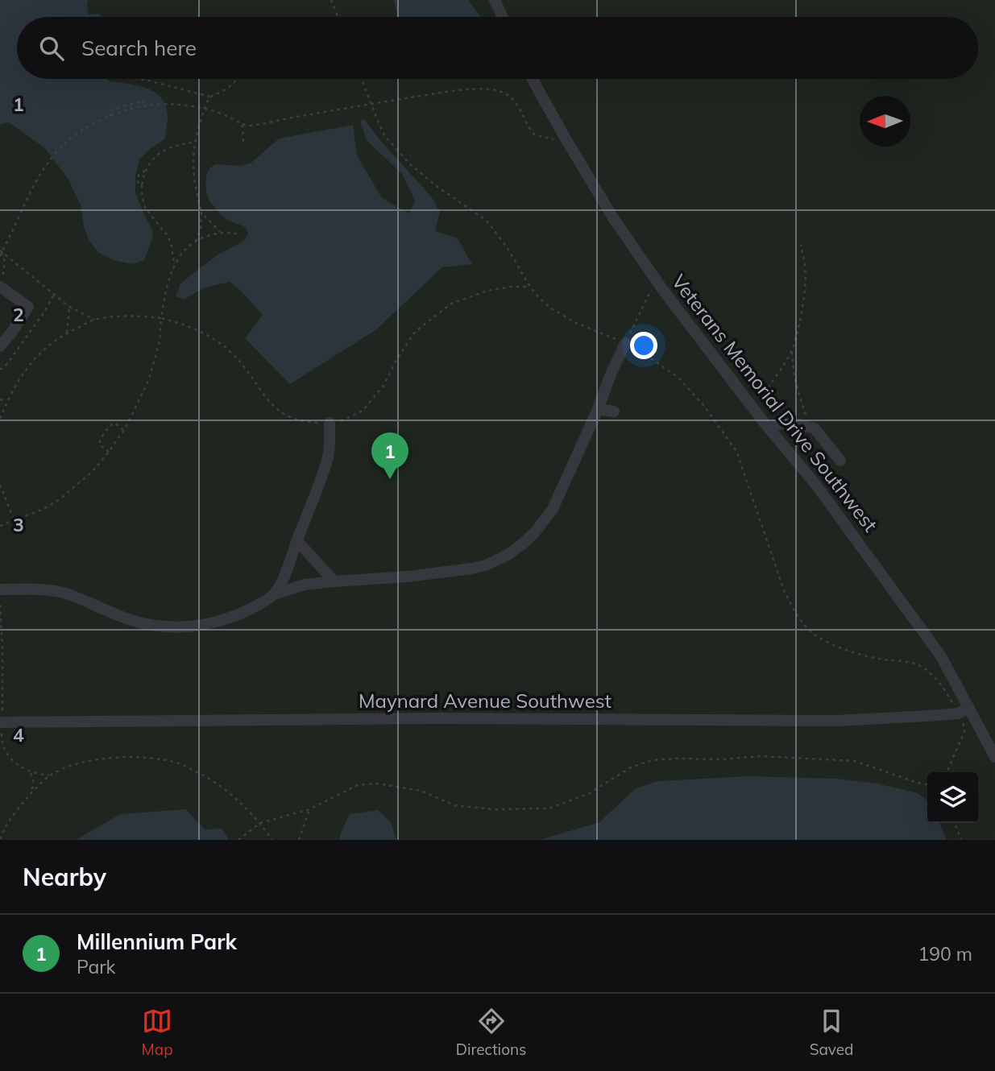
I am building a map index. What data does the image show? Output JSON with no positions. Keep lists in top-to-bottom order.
{
  "streets": {
    "street": ["Veterans Memorial Drive Southwest", "Maynard Avenue Southwest"]
  },
  "crossings": [
    ["Veterans Memorial Drive Southwest", "Maynard Avenue Southwest"]
  ],
  "north": "left",
  "page": {
    "search": "Search here",
    "pins": "1",
    "heading": "Nearby",
    "list": [
      {
        "mark": "1",
        "name": "Millennium Park",
        "note": "Park",
        "value": "190 m"
      }
    ],
    "nav": ["Map", "Directions", "Saved"]
  },
  "grid": {
    "rows": [
      "1",
      "2",
      "3",
      "4"
    ]
  }
}
